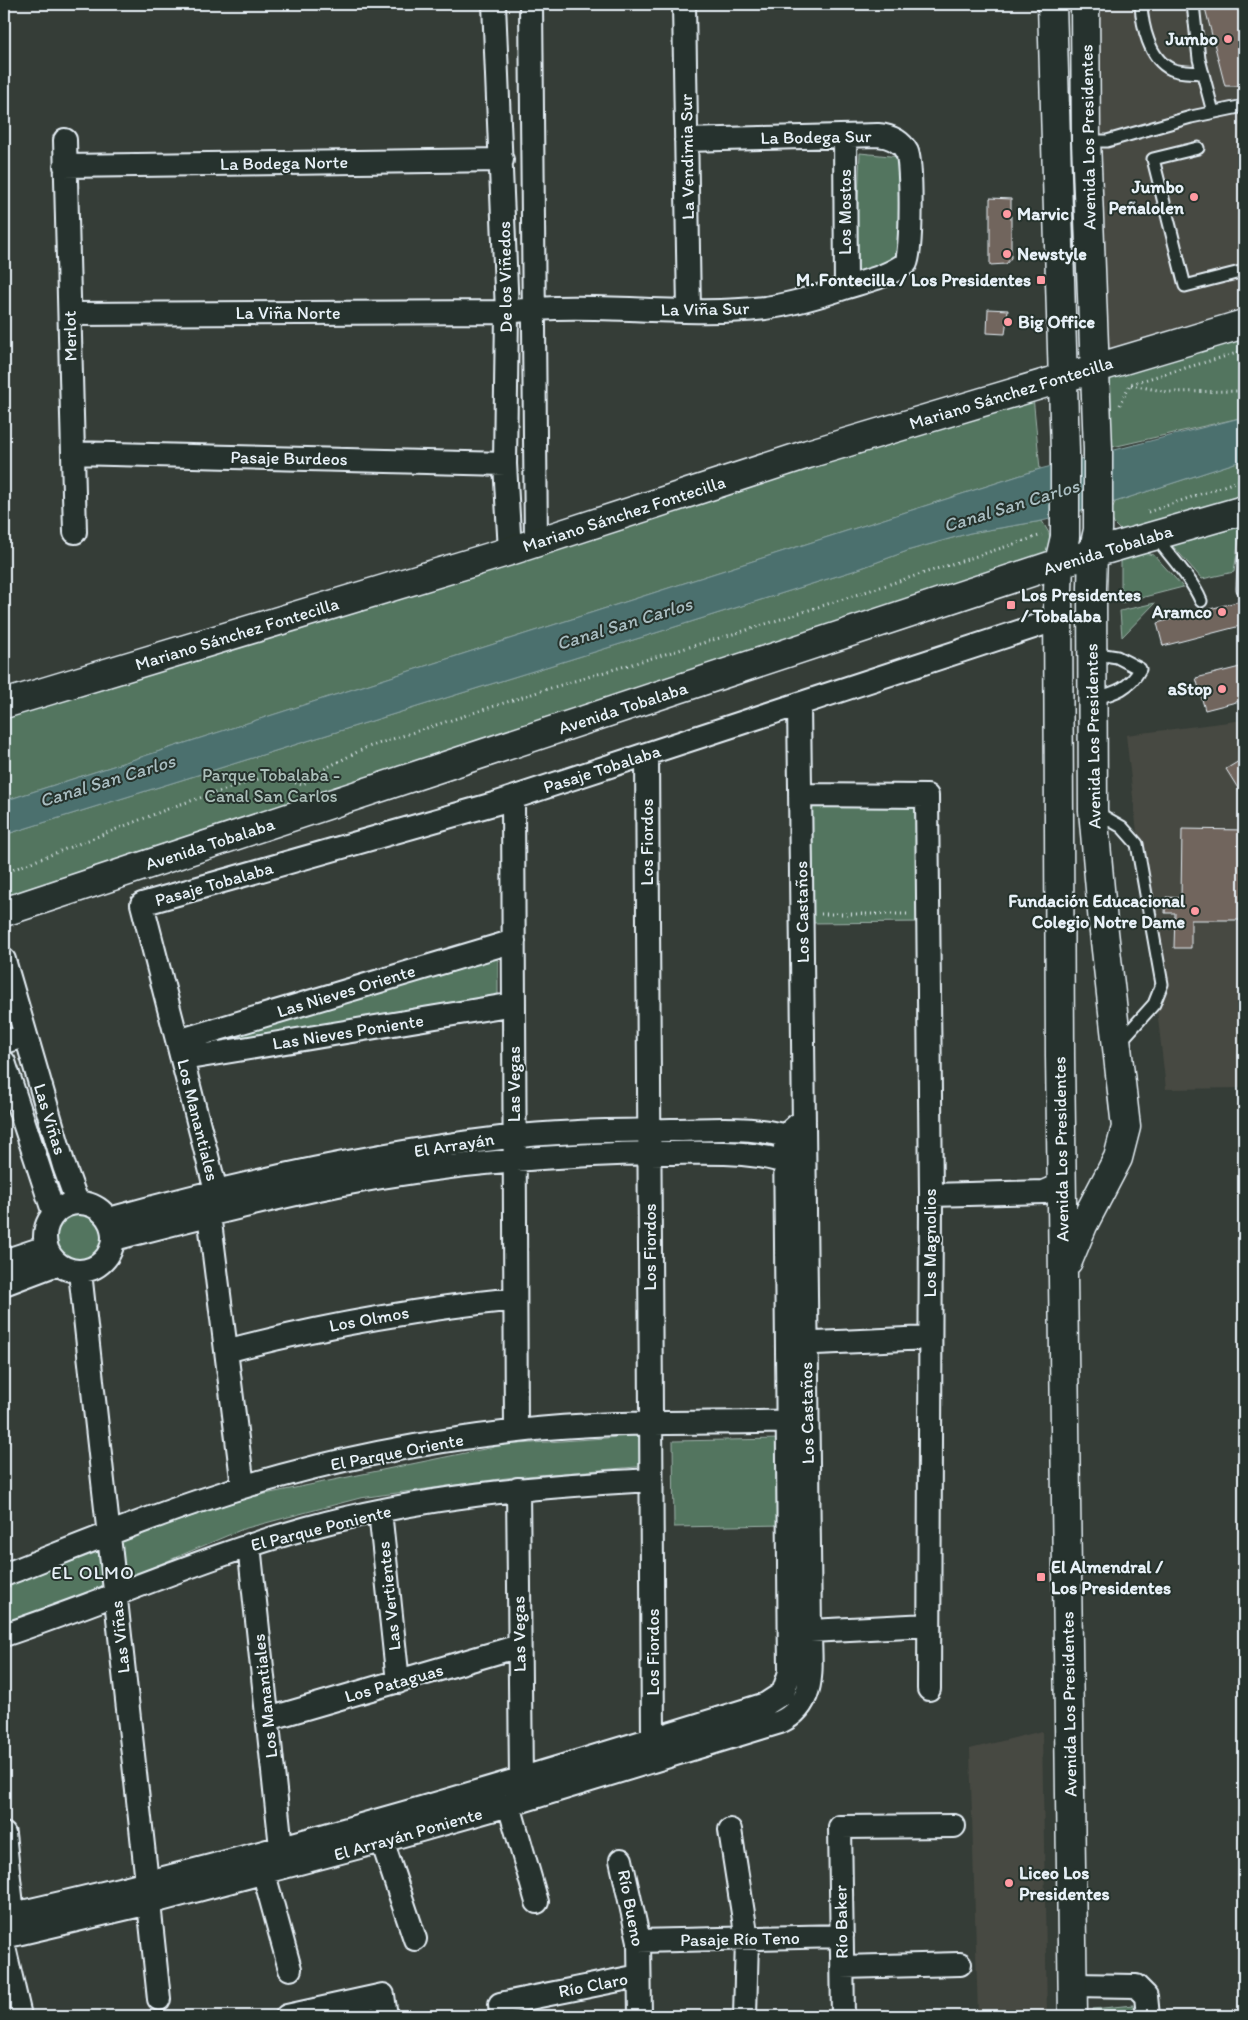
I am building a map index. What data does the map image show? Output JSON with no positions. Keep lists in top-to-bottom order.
{
  "streets": {
    "street": [
      "La Bodega Sur",
      "Avenida Los Presidentes",
      "La Vendimia Sur",
      "La Bodega Norte",
      "Los Mostos",
      "De los Viñedos",
      "La Viña Sur",
      "La Viña Norte",
      "Merlot",
      "Mariano Sánchez Fontecilla",
      "Pasaje Burdeos",
      "Avenida Tobalaba",
      "Pasaje Tobalaba",
      "Los Fiordos",
      "Los Castaños",
      "Las Nieves Oriente",
      "Las Nieves Poniente",
      "Las Vegas",
      "Las Viñas",
      "Los Manantiales",
      "El Arrayán",
      "Los Magnolios",
      "Los Olmos",
      "El Parque Oriente",
      "El Parque Poniente",
      "Las Vertientes",
      "Los Pataguas",
      "El Arrayán Poniente",
      "Río Bueno",
      "Río Baker",
      "Pasaje Río Teno",
      "Río Claro"
    ]
  },
  "crossings": [
    ["La Bodega Sur", "La Vendimia Sur"],
    ["La Bodega Sur", "Los Mostos"],
    ["La Bodega Sur", "La Viña Sur"],
    ["Avenida Los Presidentes", "Mariano Sánchez Fontecilla"],
    ["Avenida Los Presidentes", "Avenida Tobalaba"],
    ["Avenida Los Presidentes", "Pasaje Tobalaba"],
    ["La Vendimia Sur", "La Viña Sur"],
    ["La Bodega Norte", "De los Viñedos"],
    ["La Bodega Norte", "Merlot"],
    ["Los Mostos", "La Viña Sur"],
    ["De los Viñedos", "La Viña Sur"],
    ["De los Viñedos", "La Viña Norte"],
    ["De los Viñedos", "Mariano Sánchez Fontecilla"],
    ["De los Viñedos", "Pasaje Burdeos"],
    ["La Viña Sur", "La Viña Norte"],
    ["La Viña Norte", "Merlot"],
    ["Merlot", "Pasaje Burdeos"],
    ["Pasaje Tobalaba", "Los Fiordos"],
    ["Pasaje Tobalaba", "Los Castaños"],
    ["Pasaje Tobalaba", "Las Vegas"],
    ["Pasaje Tobalaba", "Los Manantiales"],
    ["Los Fiordos", "El Arrayán"],
    ["Los Fiordos", "El Parque Oriente"],
    ["Los Fiordos", "El Parque Poniente"],
    ["Los Fiordos", "El Arrayán Poniente"],
    ["Los Castaños", "El Arrayán"],
    ["Los Castaños", "Los Magnolios"],
    ["Los Castaños", "El Parque Oriente"],
    ["Los Castaños", "El Arrayán Poniente"],
    ["Las Nieves Oriente", "Las Nieves Poniente"],
    ["Las Nieves Oriente", "Las Vegas"],
    ["Las Nieves Oriente", "Los Manantiales"],
    ["Las Nieves Poniente", "Las Vegas"],
    ["Las Nieves Poniente", "Los Manantiales"],
    ["Las Vegas", "El Arrayán"],
    ["Las Vegas", "Los Olmos"],
    ["Las Vegas", "El Parque Oriente"],
    ["Las Vegas", "El Parque Poniente"],
    ["Las Vegas", "Los Pataguas"],
    ["Las Vegas", "El Arrayán Poniente"],
    ["Las Viñas", "El Arrayán"],
    ["Las Viñas", "El Parque Oriente"],
    ["Las Viñas", "El Parque Poniente"],
    ["Las Viñas", "El Arrayán Poniente"],
    ["Los Manantiales", "El Arrayán"],
    ["Los Manantiales", "Los Olmos"],
    ["Los Manantiales", "El Parque Oriente"],
    ["Los Manantiales", "El Parque Poniente"],
    ["Los Manantiales", "Los Pataguas"],
    ["Los Manantiales", "El Arrayán Poniente"],
    ["El Parque Poniente", "Las Vertientes"],
    ["Las Vertientes", "Los Pataguas"],
    ["Río Bueno", "Pasaje Río Teno"],
    ["Río Bueno", "Río Claro"],
    ["Río Baker", "Pasaje Río Teno"]
  ],
  "districts": ["EL OLMO"],
  "water": ["Canal San Carlos"],
  "parks": ["Parque Tobalaba - Canal San Carlos"],
  "places": {
    "other": [
      "Jumbo",
      "Jumbo Peñalolen",
      "Marvic",
      "Newstyle",
      "Big Office",
      "Aramco",
      "aStop",
      "Fundación Educacional Colegio Notre Dame",
      "Liceo Los Presidentes"
    ],
    "transit": ["M. Fontecilla / Los Presidentes", "Los Presidentes / Tobalaba", "El Almendral / Los Presidentes"]
  }
}
